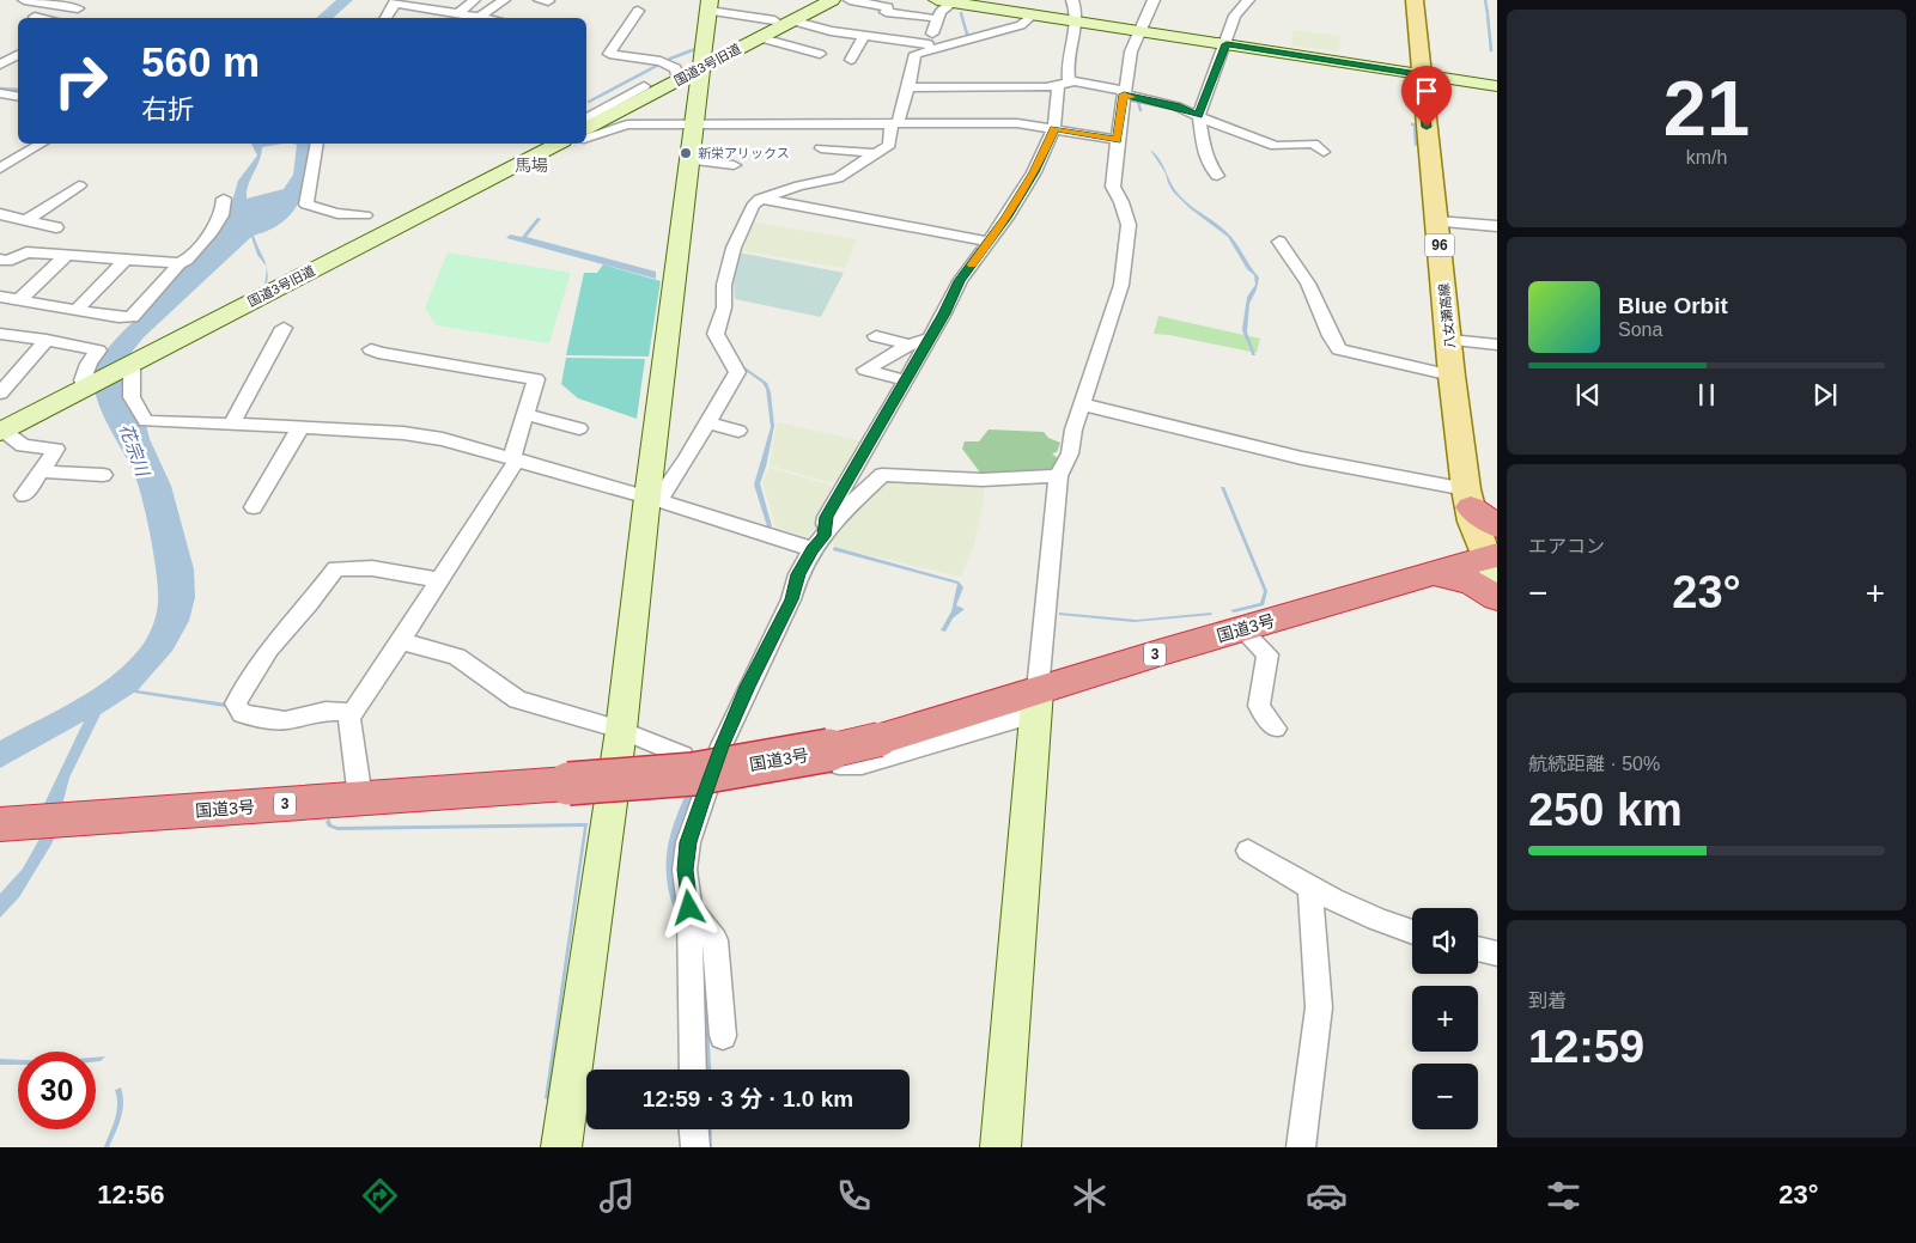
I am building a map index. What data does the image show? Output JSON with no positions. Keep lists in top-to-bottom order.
{
  "streets": {
    "highway": ["国道3号", "3"],
    "main road": ["96", "八女瀬高線"],
    "street": ["国道3号旧道"]
  },
  "crossings": [
    ["八女瀬高線", "国道3号"]
  ],
  "districts": ["馬場"],
  "water": ["花宗川"],
  "places": ["新栄アリックス"],
  "page": {
    "tile": [
      ["21", "km/h"],
      "エアコン",
      ["航続距離 · 50%", "250 km"],
      ["到着", "12:59"]
    ],
    "turn": ["560 m", "右折"],
    "song": ["Blue Orbit", "Sona"],
    "heat": ["−", "23°", "+"],
    "map_buttons": ["+", "−"],
    "limit": "30",
    "trip": "12:59 · 3 分 · 1.0 km",
    "tabs": ["12:56", "23°"]
  }
}
